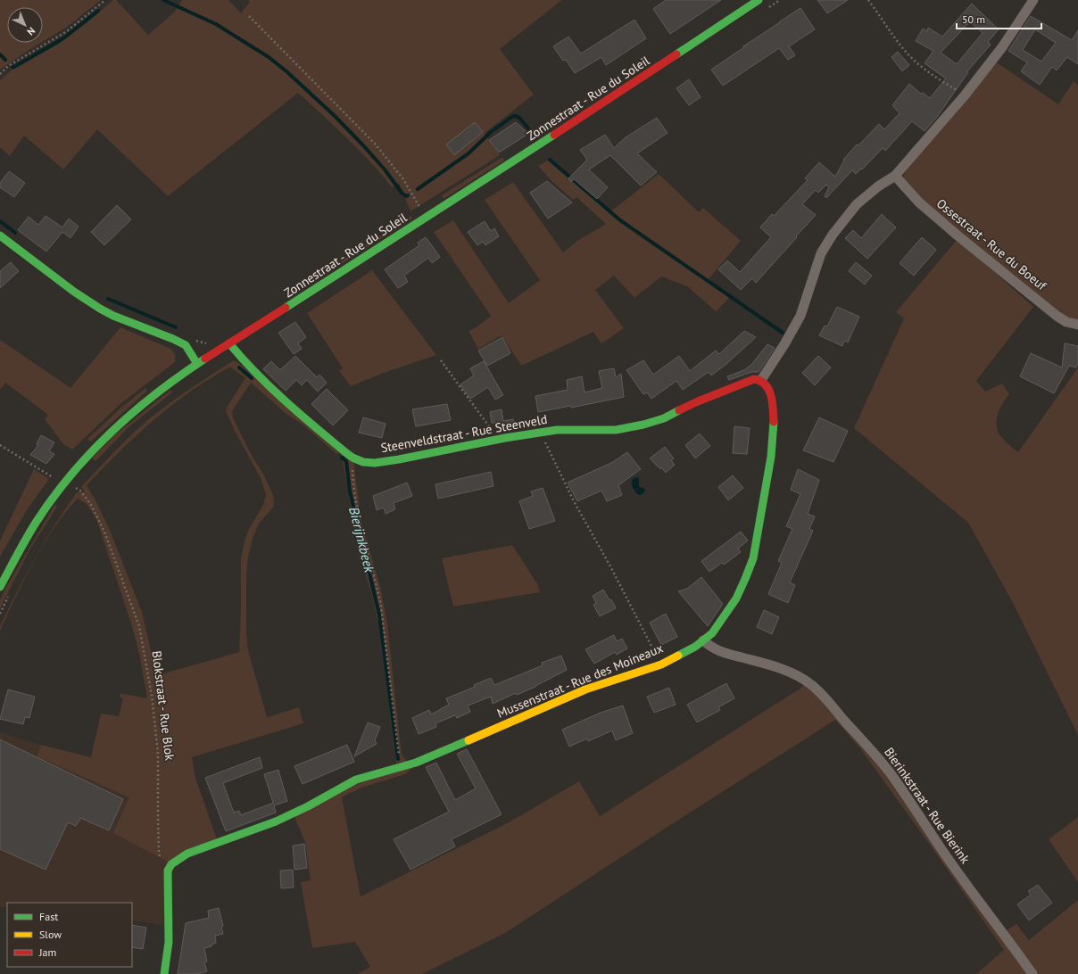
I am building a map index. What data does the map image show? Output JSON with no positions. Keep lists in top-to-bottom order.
{
  "streets": {
    "street": [
      "Zonnestraat - Rue du Soleil",
      "Ossestraat - Rue du Boeuf",
      "Steenveldstraat - Rue Steenveld",
      "Mussenstraat - Rue des Moineaux",
      "Bierinkstraat - Rue Bierink"
    ],
    "path": ["Blokstraat - Rue Blok"]
  },
  "crossings": [
    ["Zonnestraat - Rue du Soleil", "Steenveldstraat - Rue Steenveld"],
    ["Zonnestraat - Rue du Soleil", "Blokstraat - Rue Blok"],
    ["Steenveldstraat - Rue Steenveld", "Mussenstraat - Rue des Moineaux"],
    ["Mussenstraat - Rue des Moineaux", "Blokstraat - Rue Blok"],
    ["Mussenstraat - Rue des Moineaux", "Bierinkstraat - Rue Bierink"]
  ],
  "water": ["Bierijnkbeek"],
  "legend": ["Fast", "Slow", "Jam"],
  "scale_bar": "50 m",
  "north": "bottom right"
}
